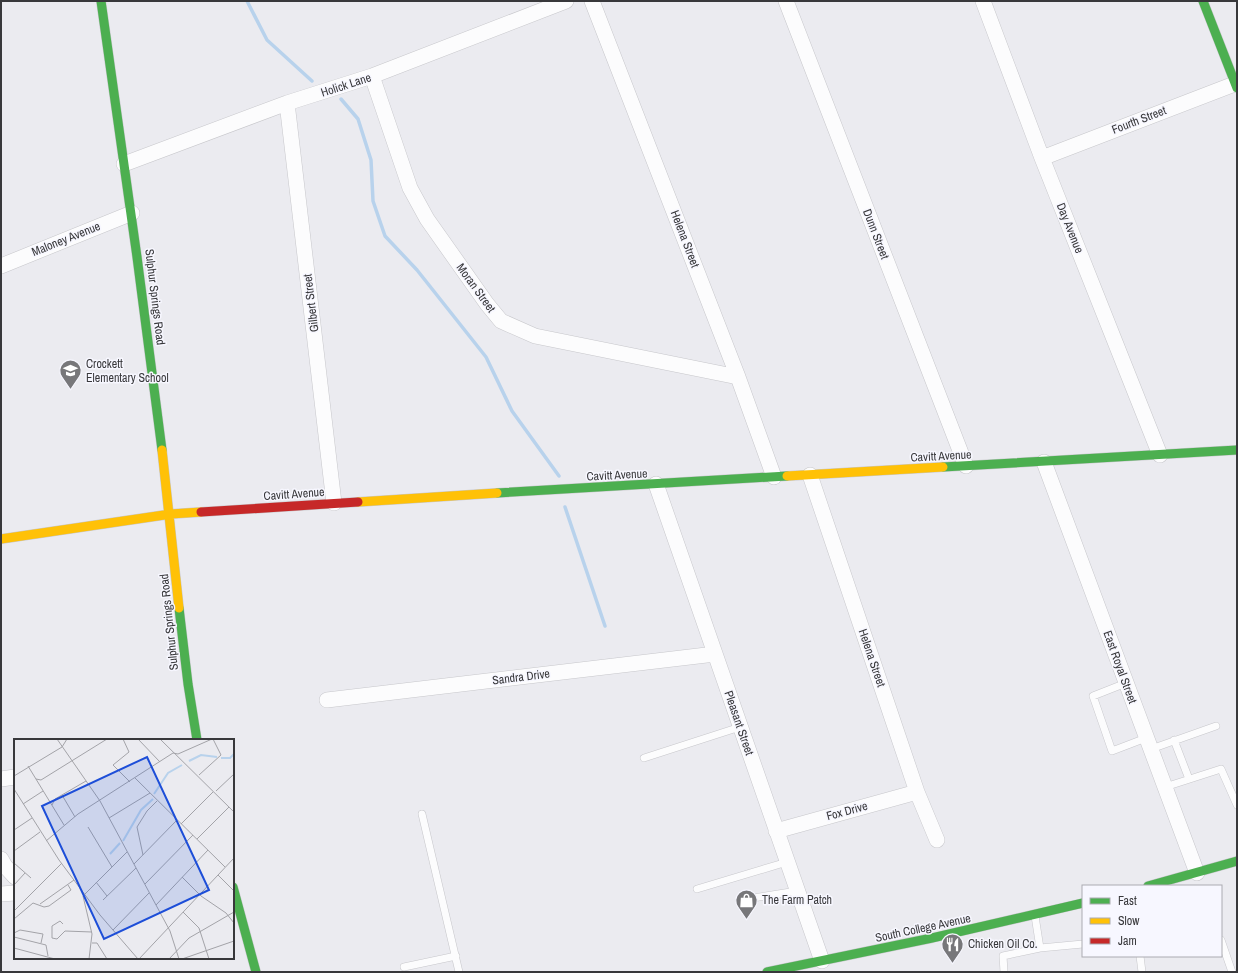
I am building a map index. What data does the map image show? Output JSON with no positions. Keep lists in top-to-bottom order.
{
  "streets": {
    "street": [
      "Holick Lane",
      "Fourth Street",
      "Day Avenue",
      "Dunn Street",
      "Maloney Avenue",
      "Helena Street",
      "Moran Street",
      "Sulphur Springs Road",
      "Gilbert Street",
      "Cavitt Avenue",
      "East Royal Street",
      "Sandra Drive",
      "Pleasant Street",
      "Fox Drive",
      "South College Avenue"
    ]
  },
  "crossings": [
    ["Holick Lane", "Moran Street"],
    ["Holick Lane", "Sulphur Springs Road"],
    ["Holick Lane", "Gilbert Street"],
    ["Fourth Street", "Day Avenue"],
    ["Day Avenue", "Cavitt Avenue"],
    ["Dunn Street", "Cavitt Avenue"],
    ["Maloney Avenue", "Sulphur Springs Road"],
    ["Helena Street", "Moran Street"],
    ["Helena Street", "Cavitt Avenue"],
    ["Helena Street", "Fox Drive"],
    ["Sulphur Springs Road", "Cavitt Avenue"],
    ["Gilbert Street", "Cavitt Avenue"],
    ["Cavitt Avenue", "East Royal Street"],
    ["Cavitt Avenue", "Pleasant Street"],
    ["Sandra Drive", "Pleasant Street"],
    ["Pleasant Street", "Fox Drive"],
    ["Pleasant Street", "South College Avenue"]
  ],
  "places": {
    "school or university": ["Crockett Elementary School"],
    "shop": ["The Farm Patch"],
    "restaurant": ["Chicken Oil Co."]
  },
  "legend": ["Fast", "Slow", "Jam"]
}
